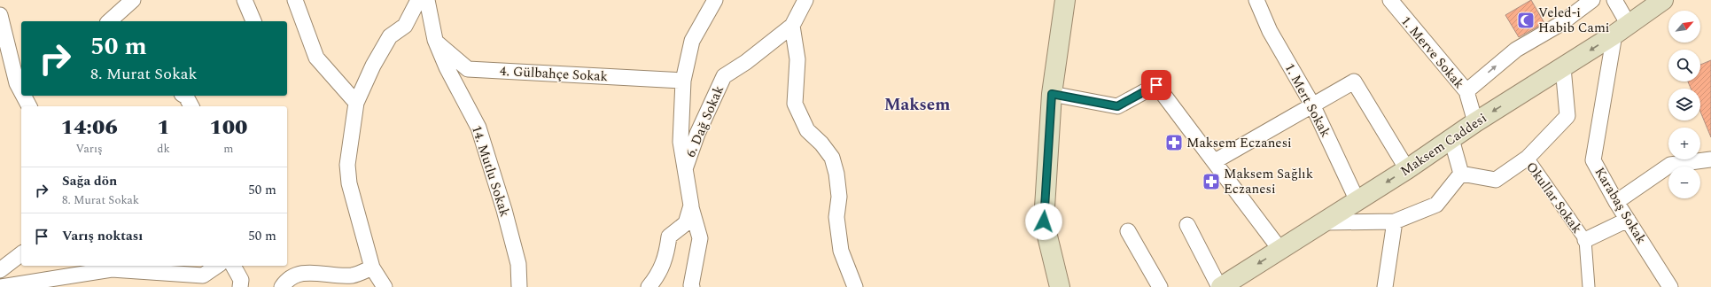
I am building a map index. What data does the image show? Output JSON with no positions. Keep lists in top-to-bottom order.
{
  "streets": {
    "main road": ["Maksem Caddesi"],
    "street": [
      "1. Merve Sokak",
      "4. Gülbahçe Sokak",
      "1. Mert Sokak",
      "6. Dağ Sokak",
      "14. Mutlu Sokak",
      "Okullar Sokak",
      "Karabaş Sokak"
    ]
  },
  "crossings": [
    ["1. Merve Sokak", "Maksem Caddesi"],
    ["4. Gülbahçe Sokak", "6. Dağ Sokak"],
    ["4. Gülbahçe Sokak", "14. Mutlu Sokak"],
    ["1. Mert Sokak", "Maksem Caddesi"],
    ["Maksem Caddesi", "Karabaş Sokak"]
  ],
  "one_way": ["Maksem Caddesi"],
  "districts": ["Maksem"],
  "places": {
    "mosque": ["Veled-i Habib Cami"],
    "pharmacy": ["Maksem Eczanesi", "Maksem Sağlık Eczanesi"]
  },
  "north": "top right",
  "page": {
    "map_buttons": ["+", "−"],
    "turn": ["50 m", "8. Murat Sokak"],
    "eta": [
      "14:06",
      "Varış",
      "1",
      "dk",
      "100",
      "m"
    ],
    "list": [
      {
        "name": "Sağa dön",
        "note": "8. Murat Sokak",
        "value": "50 m"
      },
      {
        "name": "Varış noktası",
        "value": "50 m"
      }
    ]
  }
}
